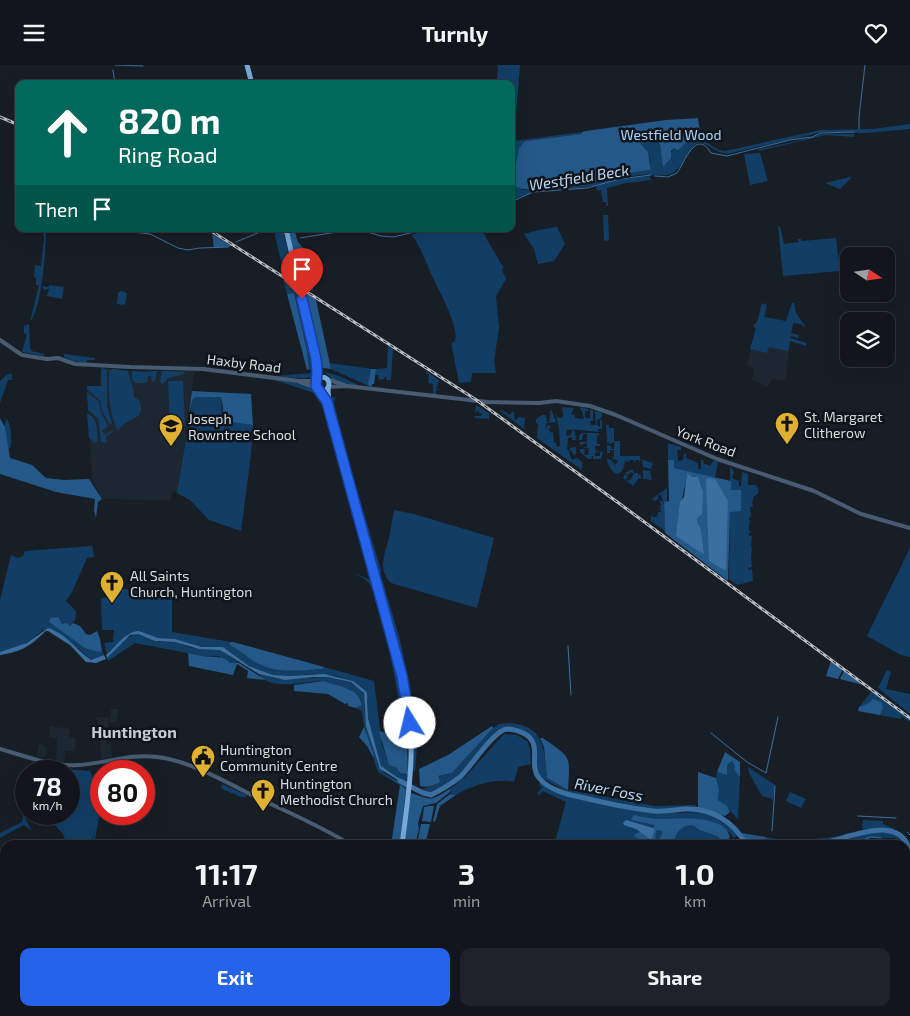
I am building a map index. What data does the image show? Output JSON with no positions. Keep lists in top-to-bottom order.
{
  "streets": {
    "street": ["Haxby Road", "York Road"]
  },
  "crossings": [
    ["Haxby Road", "York Road"]
  ],
  "districts": ["Huntington"],
  "water": ["Westfield Beck", "River Foss"],
  "parks": ["Westfield Wood"],
  "places": {
    "church": ["St. Margaret Clitherow", "All Saints Church, Huntington", "Huntington Methodist Church"],
    "school or university": ["Joseph Rowntree School"],
    "public building": ["Huntington Community Centre"]
  },
  "north": "right",
  "page": {
    "header": "Turnly",
    "turn": ["820 m", "Ring Road"],
    "then": "Then",
    "speed": "78 km/h",
    "limit": "80",
    "eta": [
      "11:17",
      "Arrival",
      "3",
      "min",
      "1.0",
      "km"
    ],
    "buttons": ["Exit", "Share"]
  }
}
